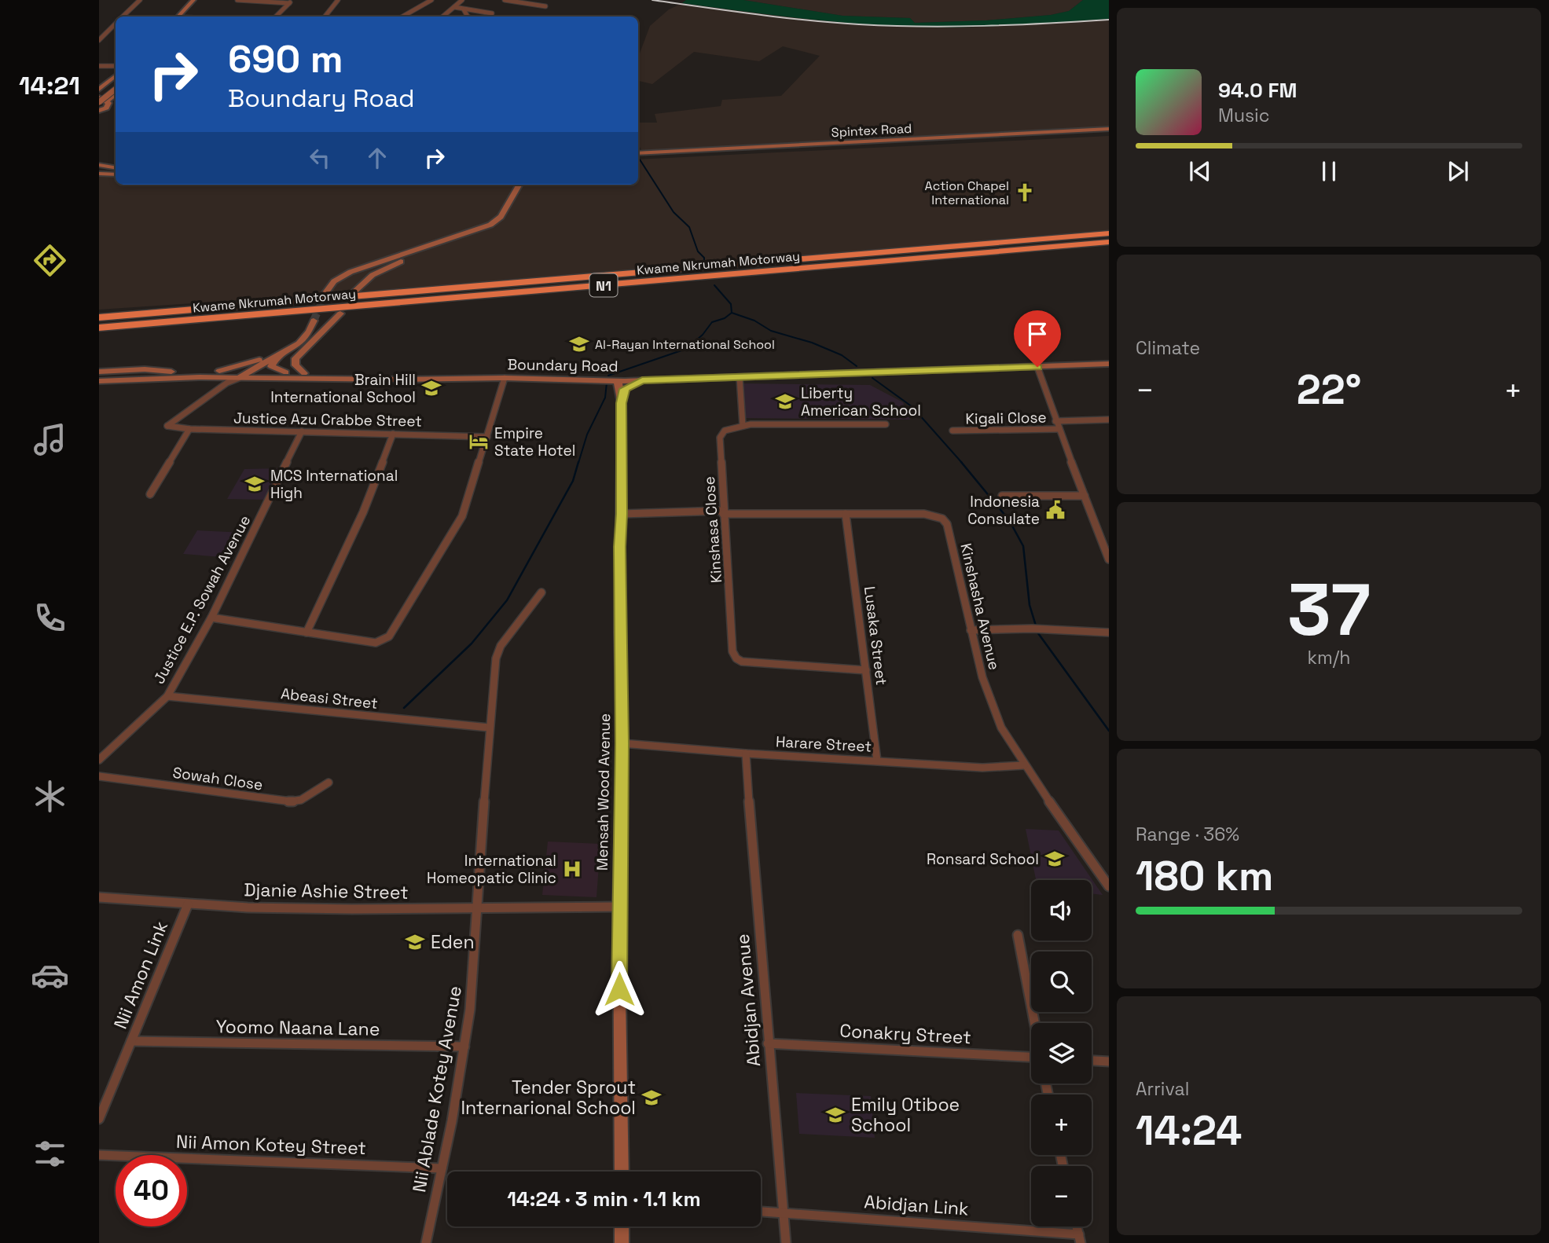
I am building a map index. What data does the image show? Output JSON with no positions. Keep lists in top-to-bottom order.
{
  "streets": {
    "highway": ["Kwame Nkrumah Motorway", "N1"],
    "main road": ["Spintex Road", "Boundary Road", "Mensah Wood Avenue"],
    "street": [
      "Kigali Close",
      "Justice Azu Crabbe Street",
      "Kinshasa Close",
      "Justice E.P. Sowah Avenue",
      "Kinshasha Avenue",
      "Lusaka Street",
      "Abeasi Street",
      "Harare Street",
      "Sowah Close",
      "Djanie Ashie Street",
      "Nii Amon Link",
      "Abidjan Avenue",
      "Yoomo Naana Lane",
      "Conakry Street",
      "Nii Ablade Kotey Avenue",
      "Nii Amon Kotey Street",
      "Abidjan Link"
    ]
  },
  "crossings": [
    ["Boundary Road", "Mensah Wood Avenue"],
    ["Justice Azu Crabbe Street", "Justice E.P. Sowah Avenue"],
    ["Kinshasa Close", "Kinshasha Avenue"],
    ["Kinshasa Close", "Lusaka Street"],
    ["Justice E.P. Sowah Avenue", "Abeasi Street"],
    ["Kinshasha Avenue", "Lusaka Street"],
    ["Kinshasha Avenue", "Harare Street"],
    ["Kinshasha Avenue", "Mensah Wood Avenue"],
    ["Lusaka Street", "Harare Street"],
    ["Abeasi Street", "Nii Ablade Kotey Avenue"],
    ["Harare Street", "Mensah Wood Avenue"],
    ["Harare Street", "Abidjan Avenue"],
    ["Mensah Wood Avenue", "Djanie Ashie Street"],
    ["Djanie Ashie Street", "Nii Amon Link"],
    ["Djanie Ashie Street", "Nii Ablade Kotey Avenue"],
    ["Nii Amon Link", "Yoomo Naana Lane"],
    ["Abidjan Avenue", "Conakry Street"],
    ["Abidjan Avenue", "Abidjan Link"],
    ["Yoomo Naana Lane", "Nii Ablade Kotey Avenue"],
    ["Nii Ablade Kotey Avenue", "Nii Amon Kotey Street"]
  ],
  "places": {
    "church": ["Action Chapel International"],
    "school or university": [
      "Al-Rayan International School",
      "Brain Hill International School",
      "Liberty American School",
      "MCS International High",
      "Ronsard School",
      "Eden",
      "Tender Sprout Internarional School",
      "Emily Otiboe School"
    ],
    "hotel": ["Empire State Hotel"],
    "public building": ["Indonesia Consulate"],
    "hospital": ["International Homeopatic Clinic"]
  },
  "page": {
    "tabs": "14:21",
    "turn": ["690 m", "Boundary Road"],
    "song": ["94.0 FM", "Music"],
    "tile": [
      "Climate",
      ["37", "km/h"],
      ["Range · 36%", "180 km"],
      ["Arrival", "14:24"]
    ],
    "heat": ["−", "22°", "+"],
    "map_buttons": ["+", "−"],
    "limit": "40",
    "trip": "14:24 · 3 min · 1.1 km"
  }
}
